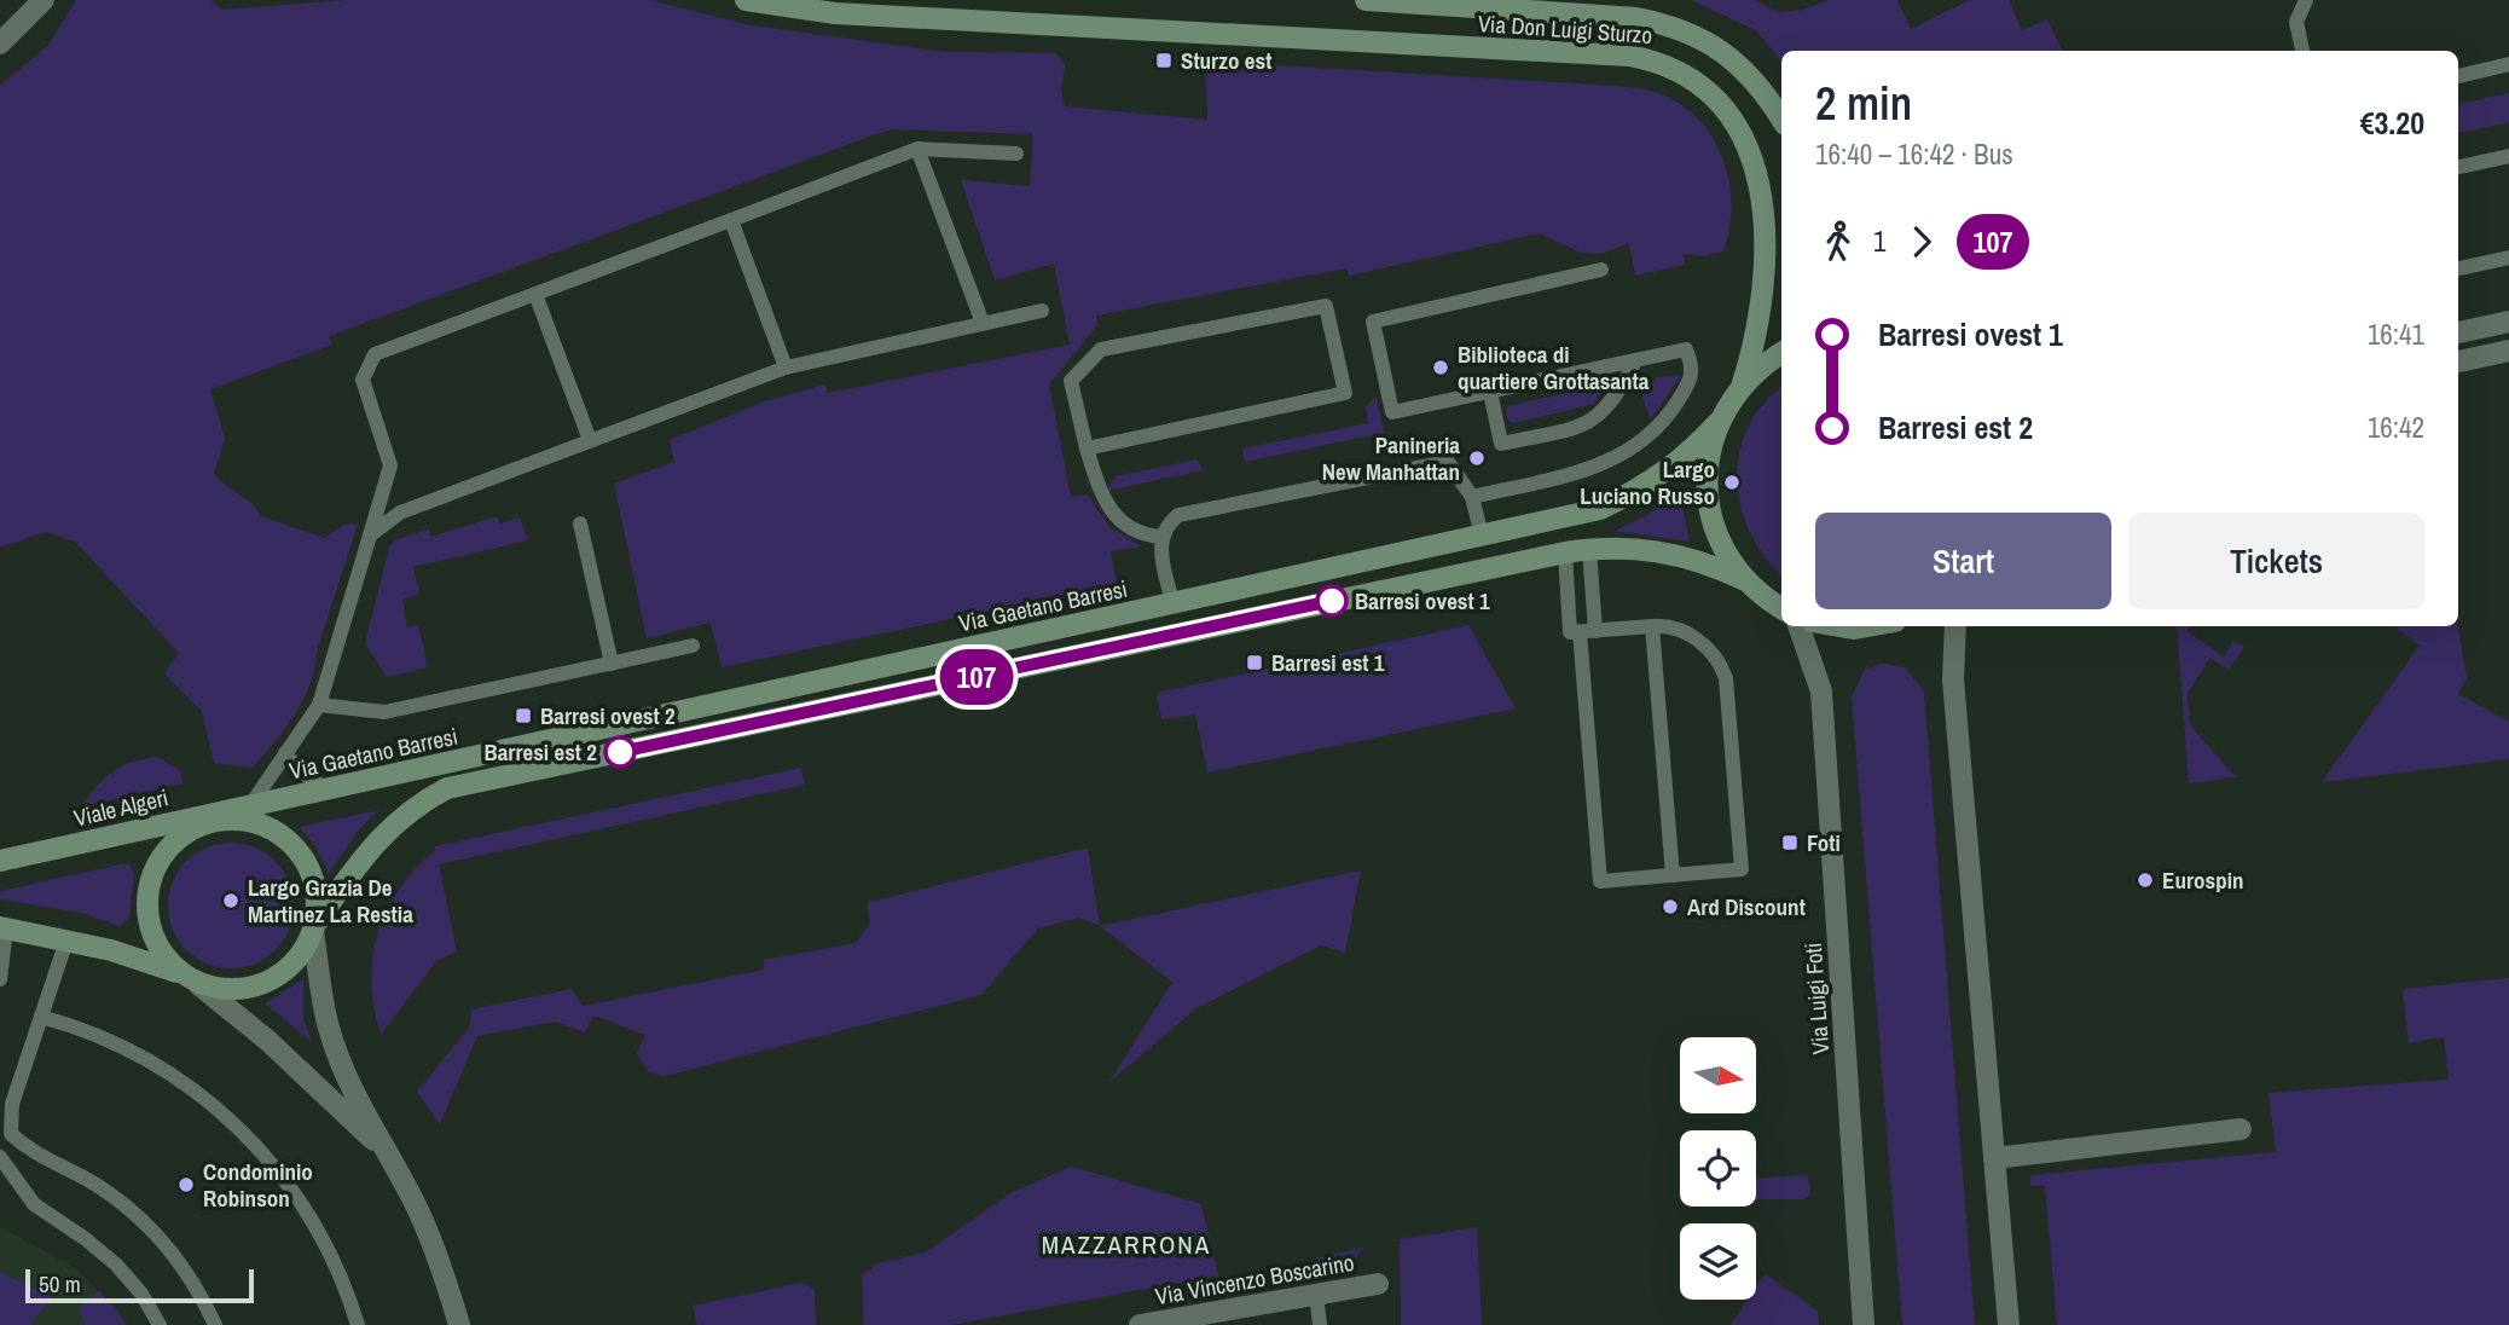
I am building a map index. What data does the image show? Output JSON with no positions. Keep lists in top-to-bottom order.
{
  "streets": {
    "street": [
      "Via Don Luigi Sturzo",
      "Via Gaetano Barresi",
      "Viale Algeri",
      "Via Luigi Foti",
      "Via Vincenzo Boscarino"
    ]
  },
  "crossings": [
    ["Via Gaetano Barresi", "Viale Algeri"]
  ],
  "districts": ["MAZZARRONA"],
  "places": {
    "transit": [
      "Sturzo est",
      "Barresi est 1",
      "Barresi ovest 2",
      "Foti"
    ],
    "other": [
      "Biblioteca di quartiere Grottasanta",
      "Panineria New Manhattan",
      "Largo Luciano Russo",
      "Barresi ovest 1",
      "Barresi est 2",
      "Eurospin",
      "Largo Grazia De Martinez La Restia",
      "Ard Discount",
      "Condominio Robinson"
    ]
  },
  "lines": ["bus line 107"],
  "scale_bar": "50 m",
  "north": "right",
  "page": {
    "on_map": "107",
    "heading": ["2 min", "16:40 – 16:42 · Bus", "€3.20"],
    "legs": ["1", "107"],
    "list": [
      {
        "name": "Barresi ovest 1",
        "value": "16:41"
      },
      {
        "name": "Barresi est 2",
        "value": "16:42"
      }
    ],
    "buttons": ["Start", "Tickets"],
    "scale": "50 m"
  }
}
